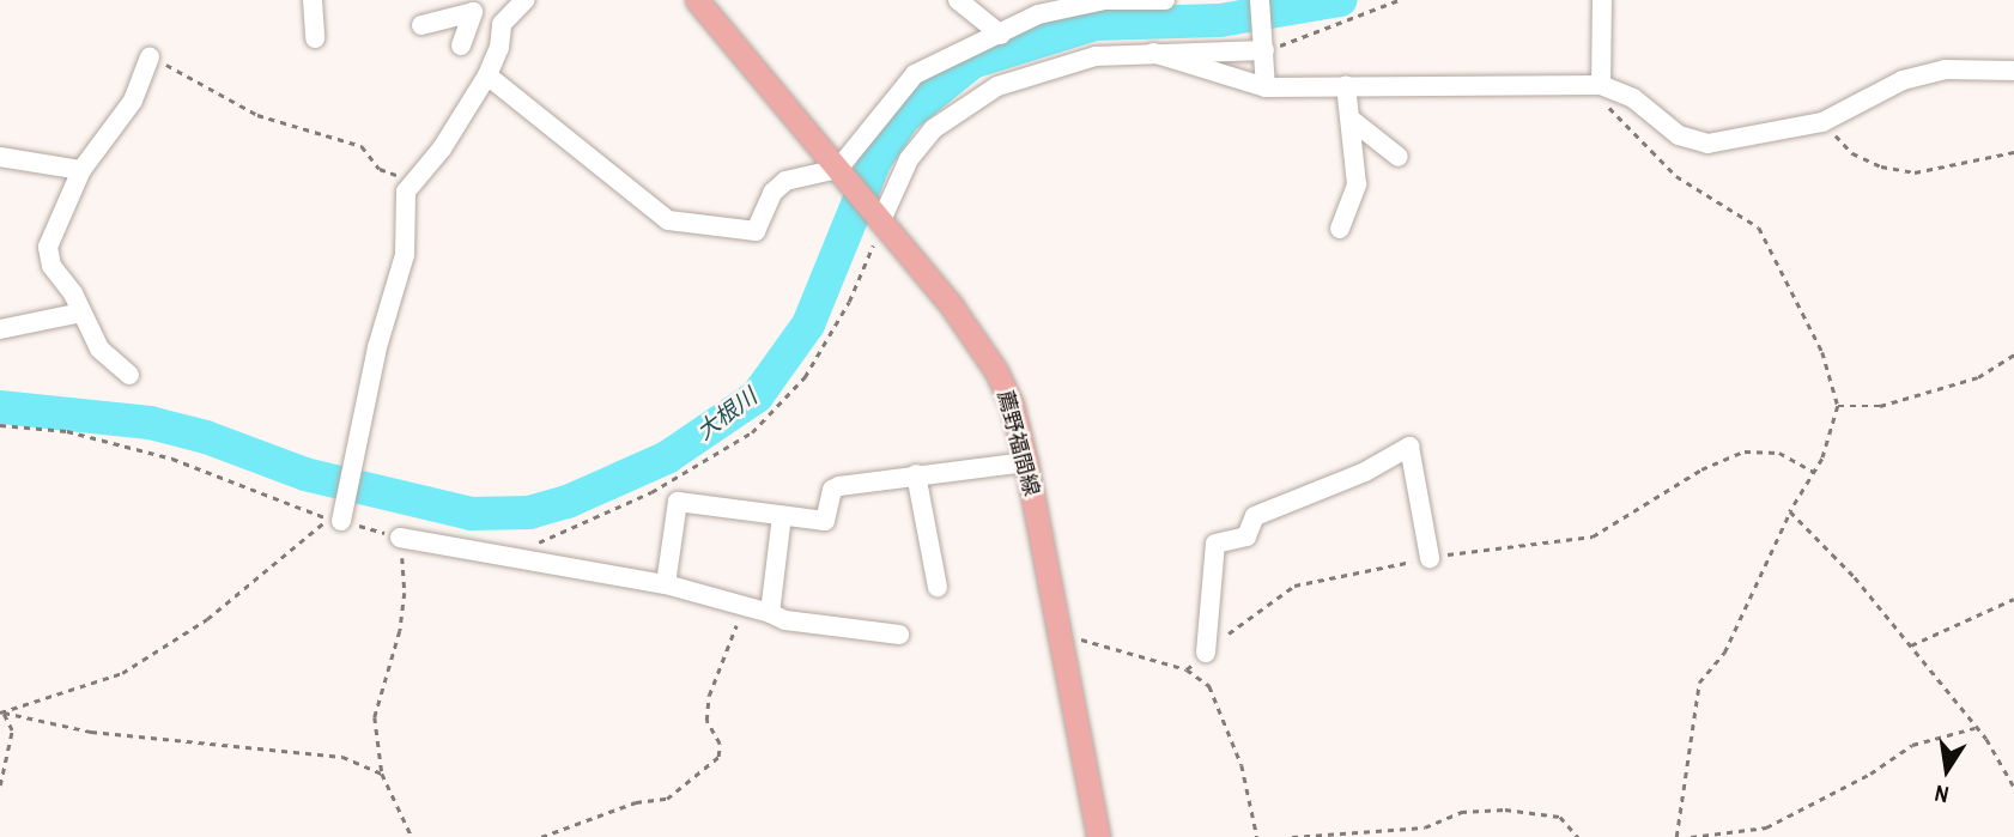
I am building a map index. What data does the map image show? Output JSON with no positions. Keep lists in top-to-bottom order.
{
  "streets": {
    "main road": ["薦野福間線"]
  },
  "water": ["大根川"],
  "north": "bottom"
}
